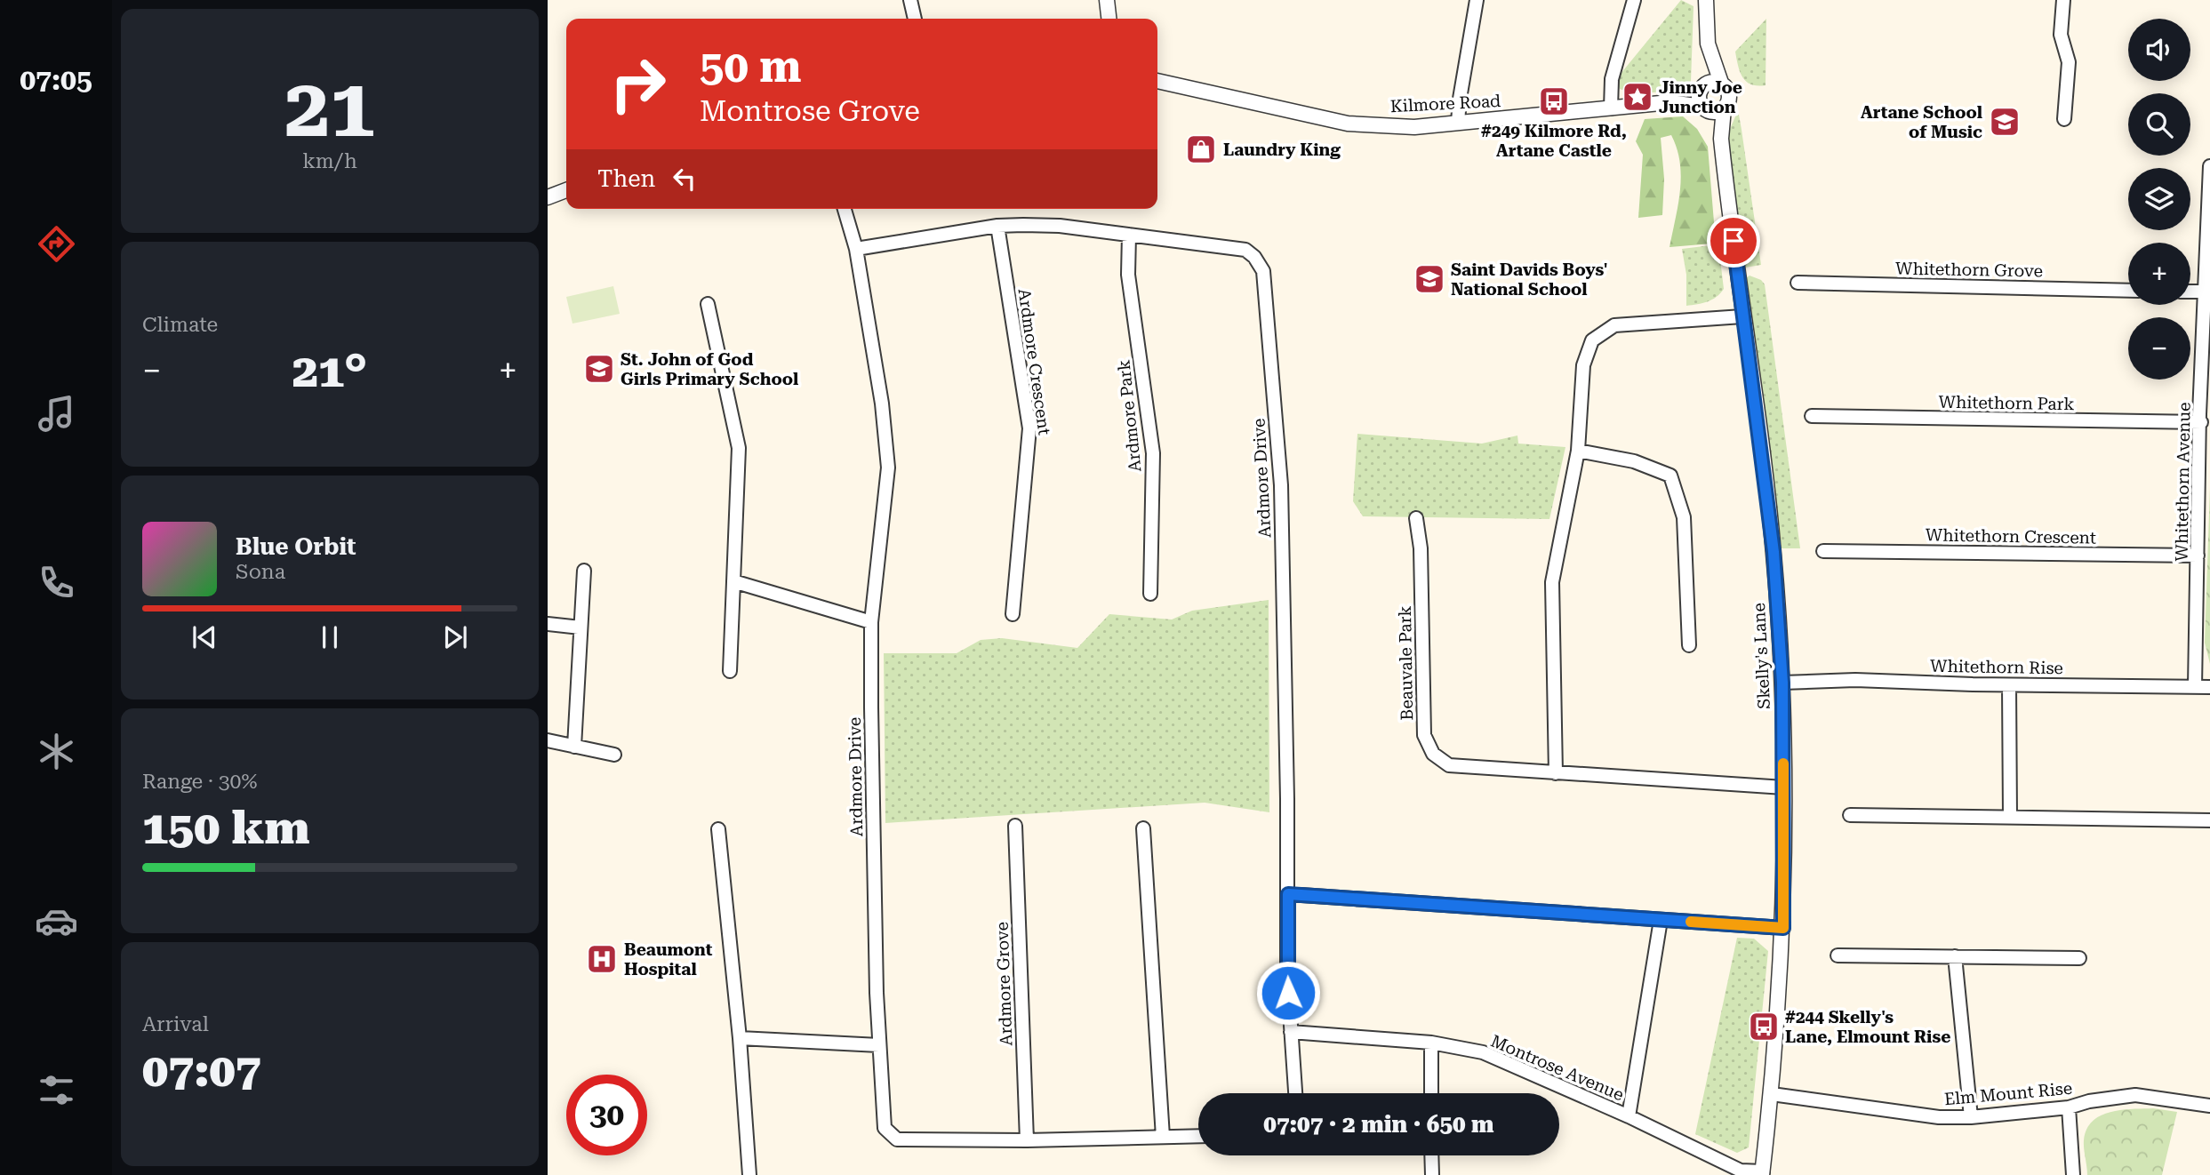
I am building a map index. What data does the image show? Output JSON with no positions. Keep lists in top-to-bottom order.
{
  "streets": {
    "street": [
      "Kilmore Road",
      "Whitethorn Grove",
      "Ardmore Crescent",
      "Whitethorn Park",
      "Ardmore Park",
      "Ardmore Drive",
      "Whitethorn Avenue",
      "Whitethorn Crescent",
      "Skelly's Lane",
      "Beauvale Park",
      "Whitethorn Rise",
      "Ardmore Grove",
      "Montrose Avenue",
      "Elm Mount Rise"
    ]
  },
  "crossings": [
    ["Kilmore Road", "Skelly's Lane"],
    ["Ardmore Crescent", "Ardmore Drive"],
    ["Whitethorn Park", "Whitethorn Avenue"],
    ["Ardmore Park", "Ardmore Drive"],
    ["Ardmore Drive", "Ardmore Grove"],
    ["Ardmore Drive", "Montrose Avenue"],
    ["Whitethorn Avenue", "Whitethorn Crescent"],
    ["Whitethorn Avenue", "Whitethorn Rise"],
    ["Skelly's Lane", "Beauvale Park"],
    ["Skelly's Lane", "Whitethorn Rise"],
    ["Skelly's Lane", "Montrose Avenue"],
    ["Skelly's Lane", "Elm Mount Rise"]
  ],
  "places": {
    "place": ["Jinny Joe Junction"],
    "bus stop": ["#249 Kilmore Rd, Artane Castle", "#244 Skelly's Lane, Elmount Rise"],
    "school or university": ["Artane School of Music", "Saint Davids Boys' National School", "St. John of God Girls Primary School"],
    "shop": ["Laundry King"],
    "hospital": ["Beaumont Hospital"]
  },
  "page": {
    "tabs": "07:05",
    "tile": [
      ["21", "km/h"],
      "Climate",
      ["Range · 30%", "150 km"],
      ["Arrival", "07:07"]
    ],
    "map_buttons": ["+", "−"],
    "turn": ["50 m", "Montrose Grove"],
    "then": "Then",
    "heat": ["−", "21°", "+"],
    "song": ["Blue Orbit", "Sona"],
    "limit": "30",
    "trip": "07:07 · 2 min · 650 m"
  }
}
